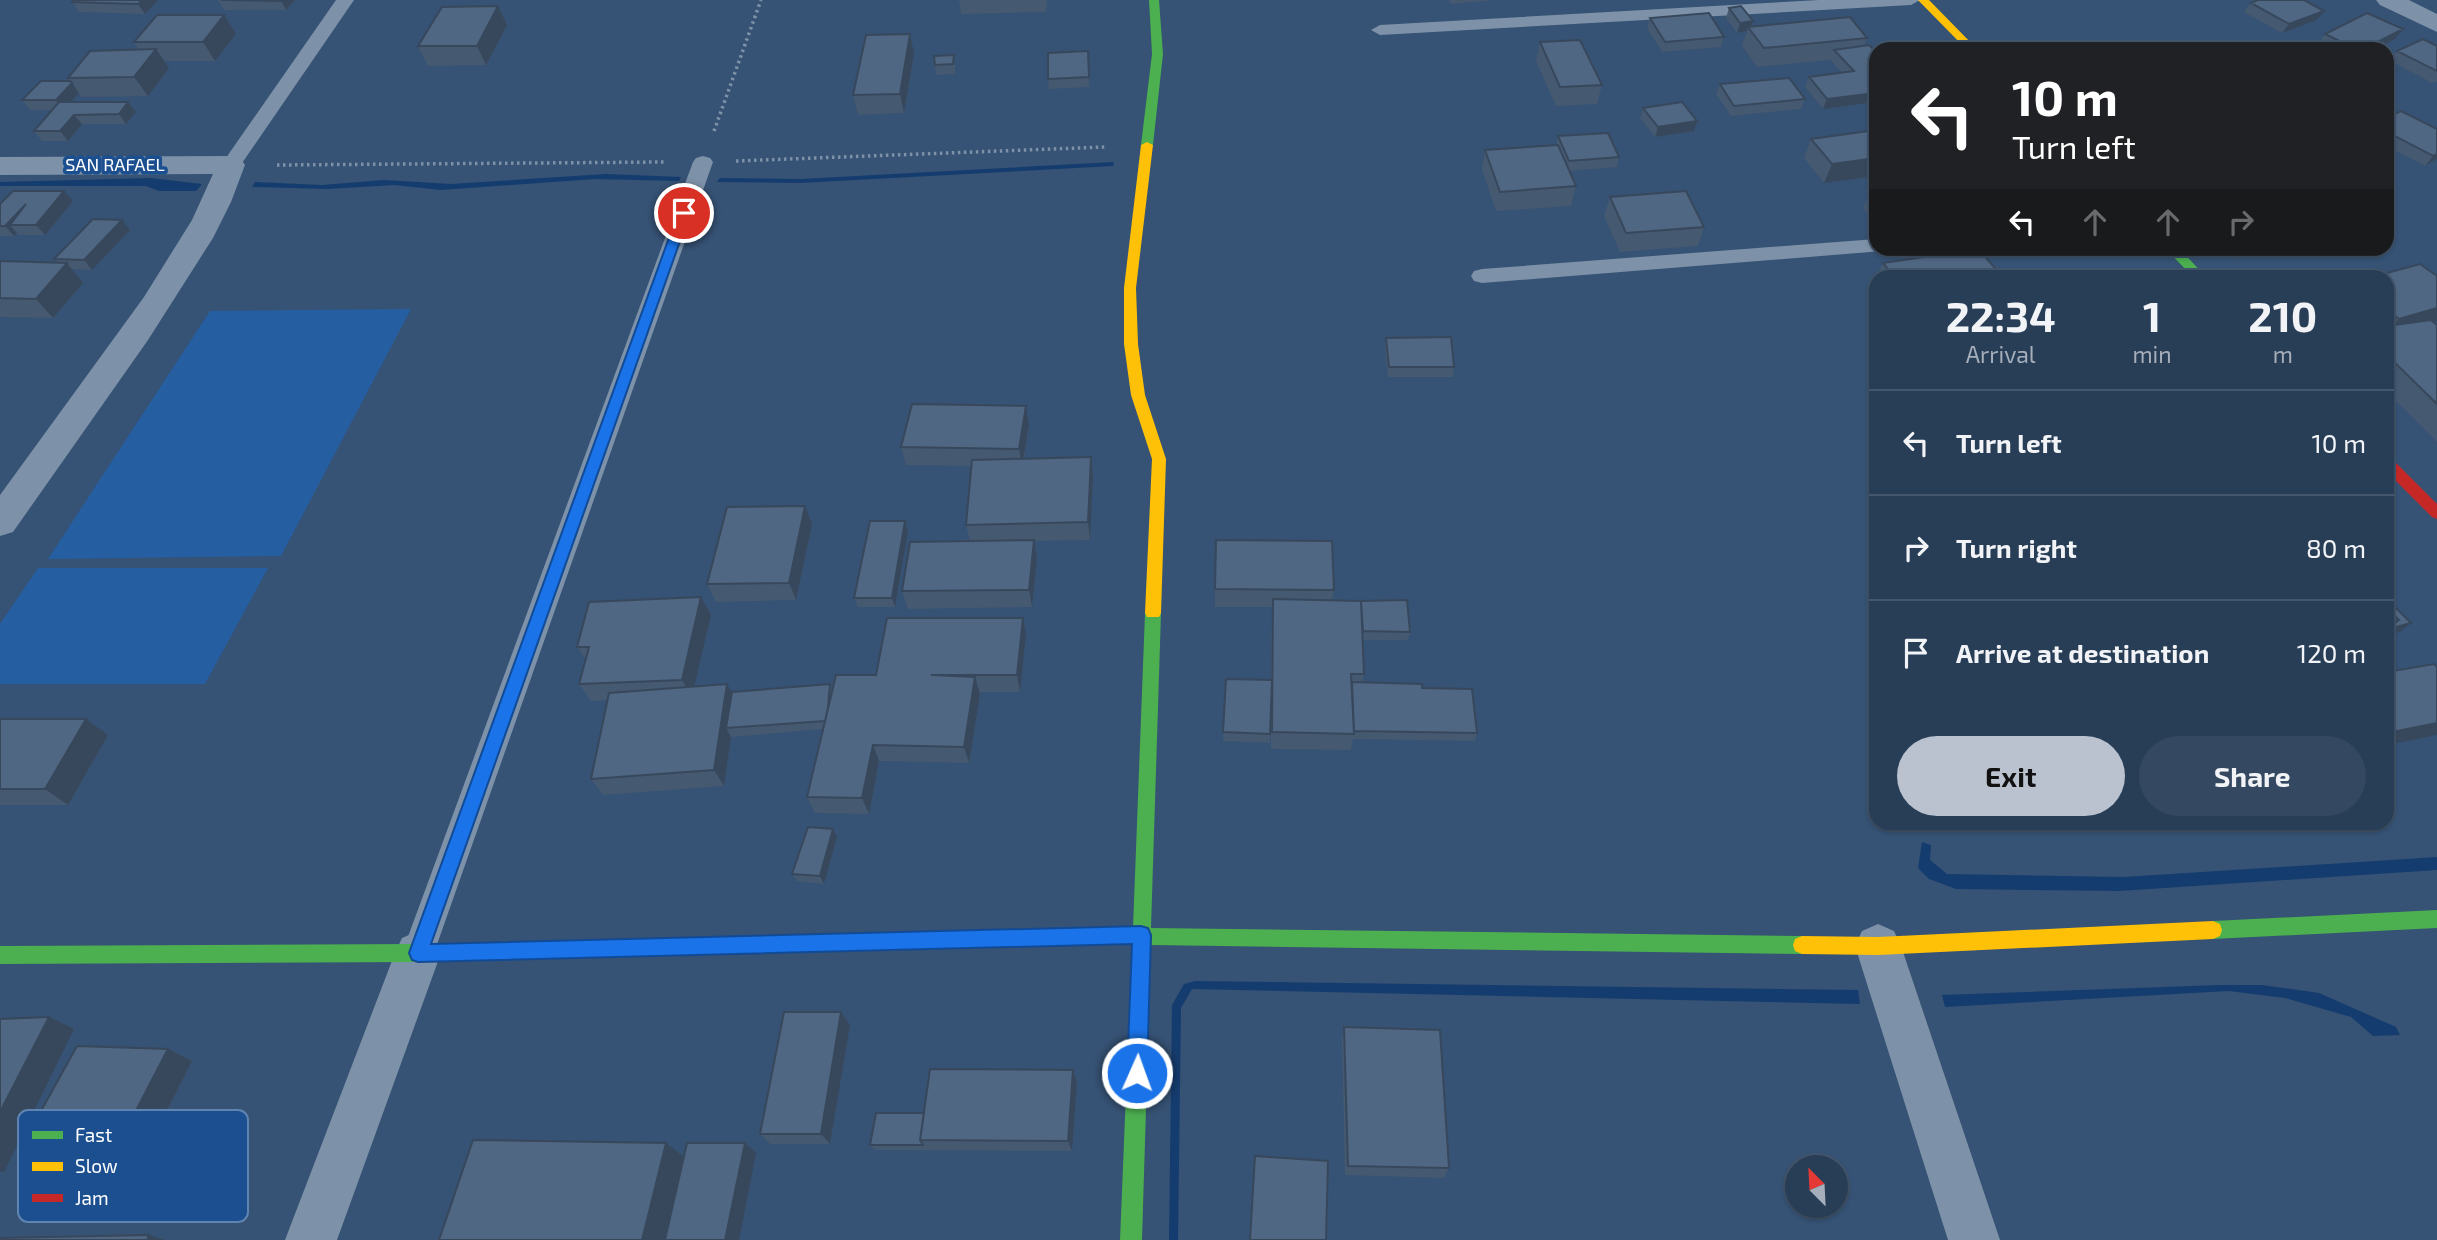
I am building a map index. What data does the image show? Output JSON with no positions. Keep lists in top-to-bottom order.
{
  "streets": {
    "street": ["SAN RAFAEL"]
  },
  "legend": ["Fast", "Slow", "Jam"],
  "north": "top left",
  "page": {
    "turn": ["10 m", "Turn left"],
    "eta": [
      "22:34",
      "Arrival",
      "1",
      "min",
      "210",
      "m"
    ],
    "list": [
      {
        "name": "Turn left",
        "value": "10 m"
      },
      {
        "name": "Turn right",
        "value": "80 m"
      },
      {
        "name": "Arrive at destination",
        "value": "120 m"
      }
    ],
    "buttons": ["Exit", "Share"]
  }
}
